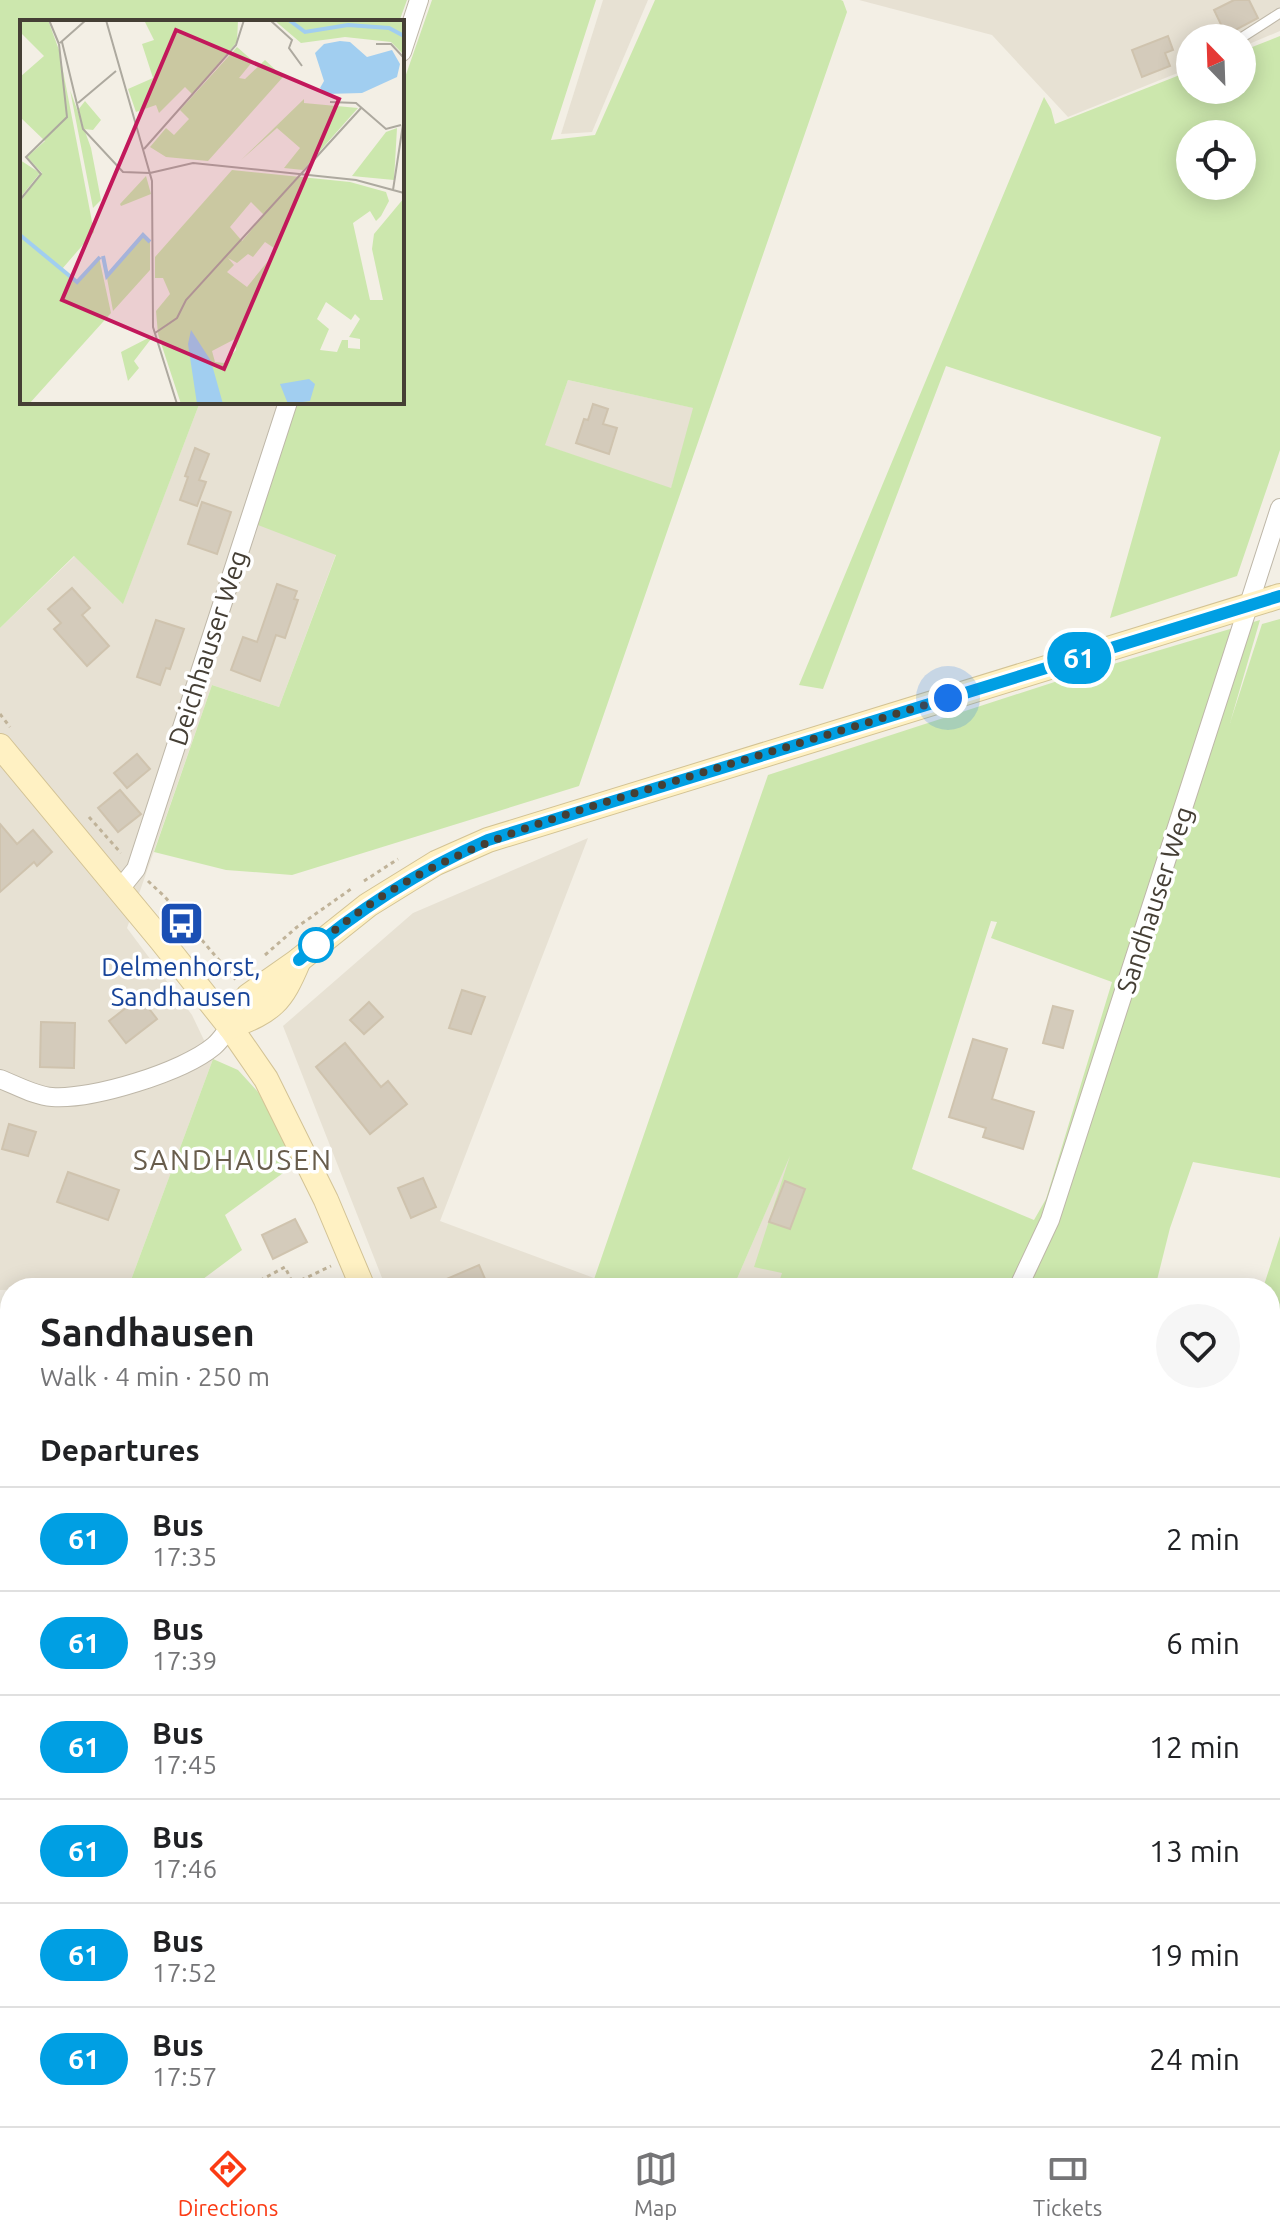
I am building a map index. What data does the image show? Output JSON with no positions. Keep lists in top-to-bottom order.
{
  "streets": {
    "street": ["Deichhauser Weg", "Sandhauser Weg"]
  },
  "districts": ["SANDHAUSEN"],
  "places": {
    "bus stop": ["Delmenhorst, Sandhausen"]
  },
  "lines": ["bus line 61"],
  "north": "top left",
  "page": {
    "on_map": "61",
    "heading": [
      ["Sandhausen", "Walk · 4 min · 250 m"],
      "Departures"
    ],
    "list": [
      {
        "mark": "61",
        "name": "Bus",
        "note": "17:35",
        "value": "2 min"
      },
      {
        "mark": "61",
        "name": "Bus",
        "note": "17:39",
        "value": "6 min"
      },
      {
        "mark": "61",
        "name": "Bus",
        "note": "17:45",
        "value": "12 min"
      },
      {
        "mark": "61",
        "name": "Bus",
        "note": "17:46",
        "value": "13 min"
      },
      {
        "mark": "61",
        "name": "Bus",
        "note": "17:52",
        "value": "19 min"
      },
      {
        "mark": "61",
        "name": "Bus",
        "note": "17:57",
        "value": "24 min"
      }
    ],
    "tabs": ["Directions", "Map", "Tickets"]
  }
}
